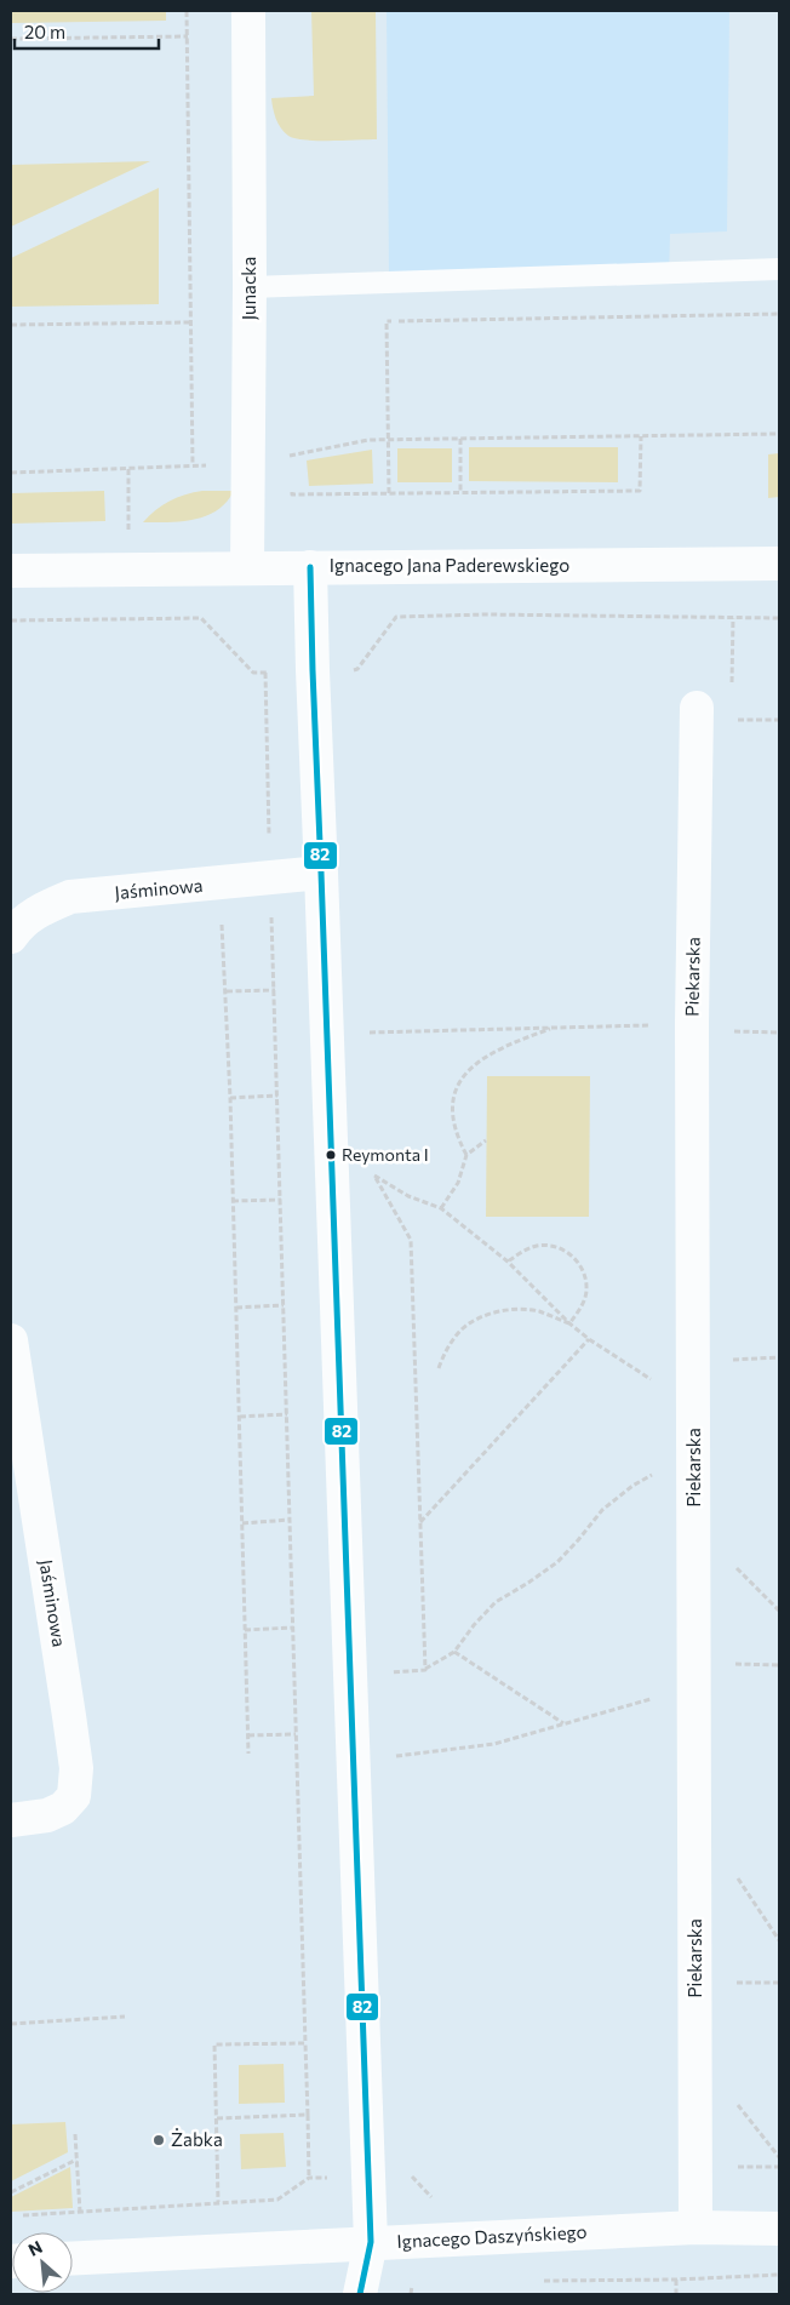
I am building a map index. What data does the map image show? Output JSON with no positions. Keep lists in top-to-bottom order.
{
  "streets": {
    "street": [
      "Junacka",
      "Ignacego Jana Paderewskiego",
      "Jaśminowa",
      "Piekarska",
      "Ignacego Daszyńskiego"
    ]
  },
  "crossings": [
    ["Junacka", "Ignacego Jana Paderewskiego"],
    ["Piekarska", "Ignacego Daszyńskiego"]
  ],
  "places": ["Reymonta I", "Żabka"],
  "lines": ["transit line 82"],
  "scale_bar": "20 m",
  "north": "top left"
}
